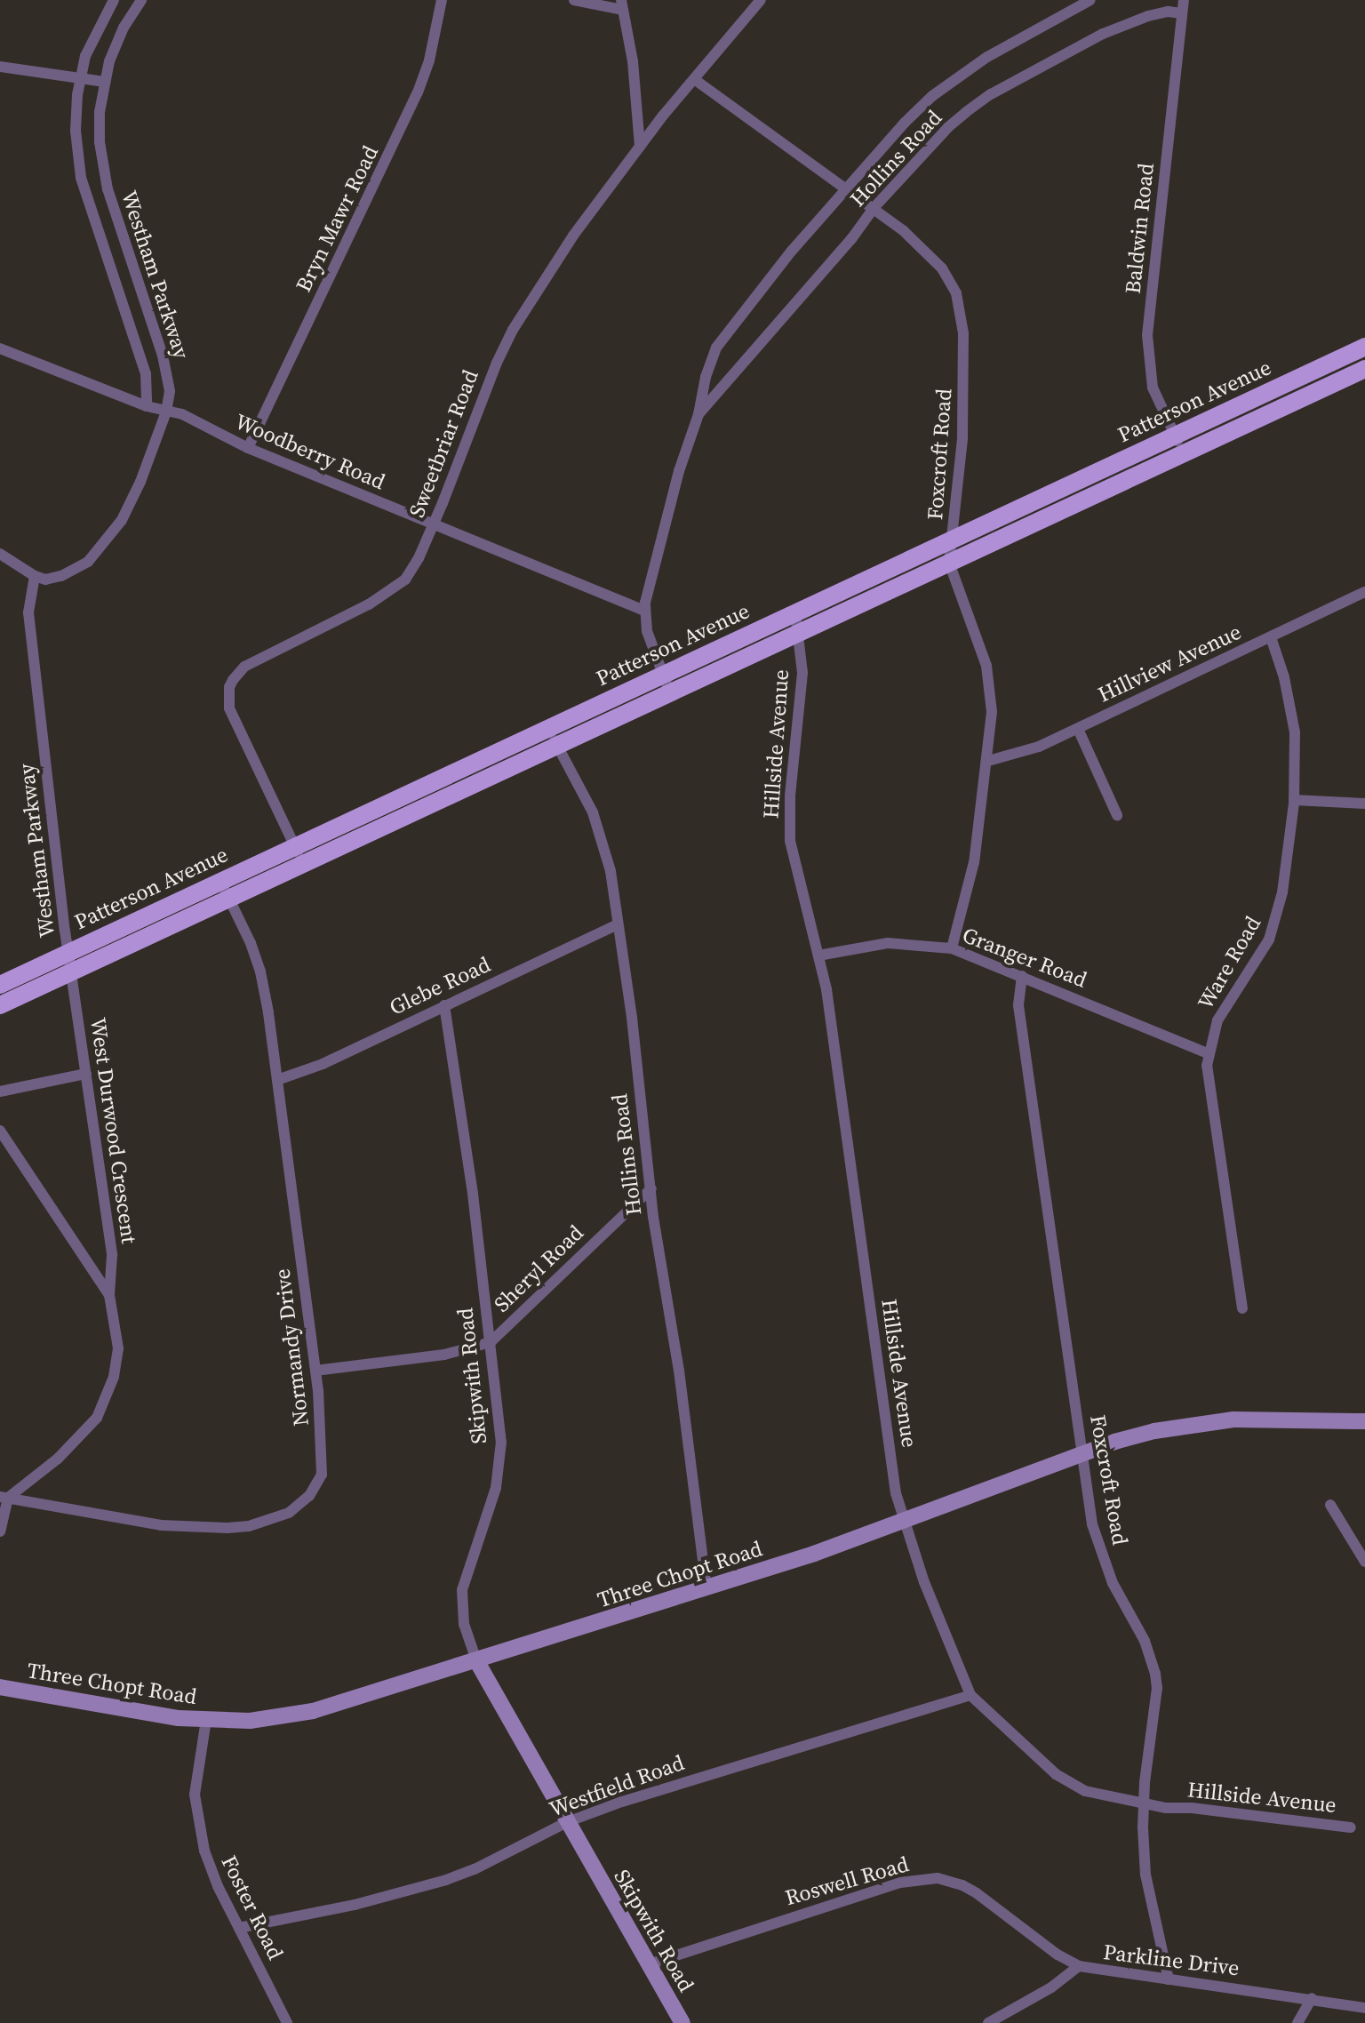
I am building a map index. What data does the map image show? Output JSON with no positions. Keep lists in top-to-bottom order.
{
  "streets": {
    "main road": ["Patterson Avenue", "Skipwith Road", "Three Chopt Road"],
    "street": [
      "Hollins Road",
      "Bryn Mawr Road",
      "Baldwin Road",
      "Westham Parkway",
      "Sweetbriar Road",
      "Woodberry Road",
      "Foxcroft Road",
      "Hillview Avenue",
      "Hillside Avenue",
      "Granger Road",
      "Ware Road",
      "Glebe Road",
      "West Durwood Crescent",
      "Sheryl Road",
      "Normandy Drive",
      "Westfield Road",
      "Roswell Road",
      "Foster Road",
      "Parkline Drive"
    ]
  },
  "crossings": [
    ["Hollins Road", "Baldwin Road"],
    ["Hollins Road", "Patterson Avenue"],
    ["Hollins Road", "Woodberry Road"],
    ["Hollins Road", "Foxcroft Road"],
    ["Hollins Road", "Glebe Road"],
    ["Hollins Road", "Sheryl Road"],
    ["Hollins Road", "Three Chopt Road"],
    ["Bryn Mawr Road", "Woodberry Road"],
    ["Baldwin Road", "Patterson Avenue"],
    ["Westham Parkway", "Patterson Avenue"],
    ["Westham Parkway", "Woodberry Road"],
    ["Westham Parkway", "West Durwood Crescent"],
    ["Patterson Avenue", "Sweetbriar Road"],
    ["Patterson Avenue", "Foxcroft Road"],
    ["Patterson Avenue", "Hillside Avenue"],
    ["Patterson Avenue", "West Durwood Crescent"],
    ["Patterson Avenue", "Normandy Drive"],
    ["Sweetbriar Road", "Woodberry Road"],
    ["Sweetbriar Road", "Foxcroft Road"],
    ["Foxcroft Road", "Hillview Avenue"],
    ["Foxcroft Road", "Hillside Avenue"],
    ["Foxcroft Road", "Granger Road"],
    ["Foxcroft Road", "Three Chopt Road"],
    ["Foxcroft Road", "Parkline Drive"],
    ["Hillview Avenue", "Ware Road"],
    ["Hillside Avenue", "Granger Road"],
    ["Hillside Avenue", "Three Chopt Road"],
    ["Hillside Avenue", "Westfield Road"],
    ["Granger Road", "Ware Road"],
    ["Glebe Road", "Normandy Drive"],
    ["Glebe Road", "Skipwith Road"],
    ["West Durwood Crescent", "Normandy Drive"],
    ["Sheryl Road", "Normandy Drive"],
    ["Sheryl Road", "Skipwith Road"],
    ["Skipwith Road", "Three Chopt Road"],
    ["Skipwith Road", "Westfield Road"],
    ["Skipwith Road", "Roswell Road"],
    ["Three Chopt Road", "Foster Road"],
    ["Westfield Road", "Foster Road"],
    ["Roswell Road", "Parkline Drive"]
  ]
}
